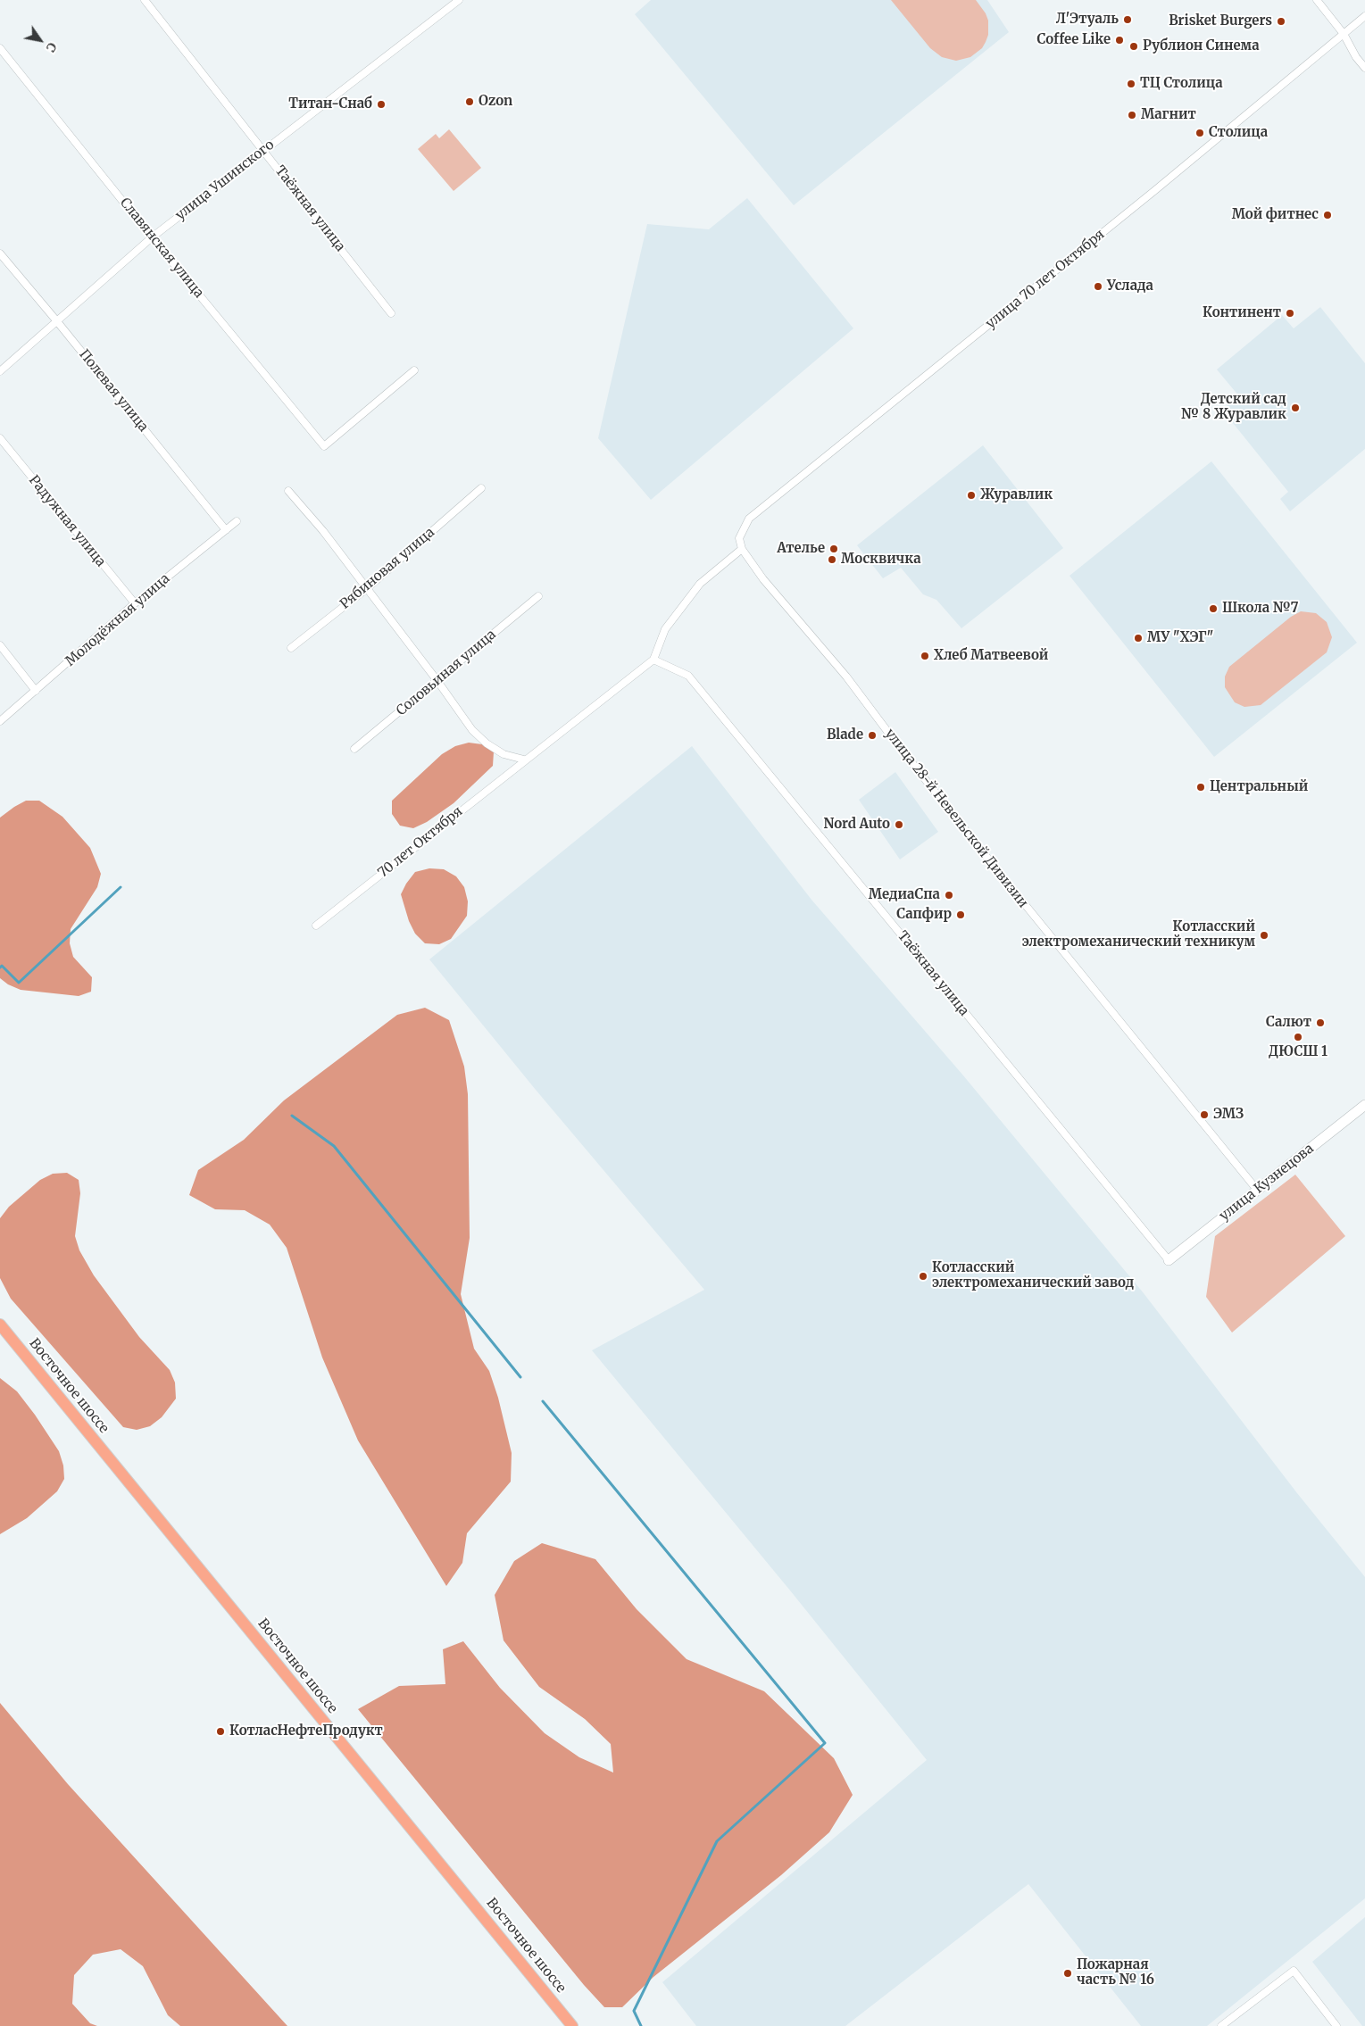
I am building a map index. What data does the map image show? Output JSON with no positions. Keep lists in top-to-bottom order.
{
  "streets": {
    "main road": ["Восточное шоссе"],
    "street": [
      "улица Ушинского",
      "Таёжная улица",
      "Славянская улица",
      "улица 70 лет Октября",
      "Полевая улица",
      "Радужная улица",
      "Рябиновая улица",
      "Молодёжная улица",
      "Соловьиная улица",
      "улица 28-й Невельской Дивизии",
      "70 лет Октября",
      "улица Кузнецова"
    ]
  },
  "crossings": [
    ["улица Ушинского", "Таёжная улица"],
    ["улица Ушинского", "Славянская улица"],
    ["улица Ушинского", "Полевая улица"],
    ["Таёжная улица", "70 лет Октября"],
    ["Таёжная улица", "улица Кузнецова"],
    ["улица 70 лет Октября", "улица 28-й Невельской Дивизии"],
    ["Полевая улица", "Молодёжная улица"],
    ["Радужная улица", "Молодёжная улица"],
    ["улица 28-й Невельской Дивизии", "улица Кузнецова"]
  ],
  "places": [
    "Л'Этуаль",
    "Brisket Burgers",
    "Coffee Like",
    "Рублион Синема",
    "ТЦ Столица",
    "Ozon",
    "Титан-Снаб",
    "Магнит",
    "Столица",
    "Мой фитнес",
    "Услада",
    "Континент",
    "Детский сад № 8 Журавлик",
    "Журавлик",
    "Ателье",
    "Москвичка",
    "Школа №7",
    "МУ \"ХЭГ\"",
    "Хлеб Матвеевой",
    "Blade",
    "Центральный",
    "Nord Auto",
    "МедиаСпа",
    "Сапфир",
    "Котласский электромеханический техникум",
    "Салют",
    "ДЮСШ 1",
    "ЭМЗ",
    "Котласский электромеханический завод",
    "КотласНефтеПродукт",
    "Пожарная часть № 16"
  ],
  "north": "bottom right"
}
